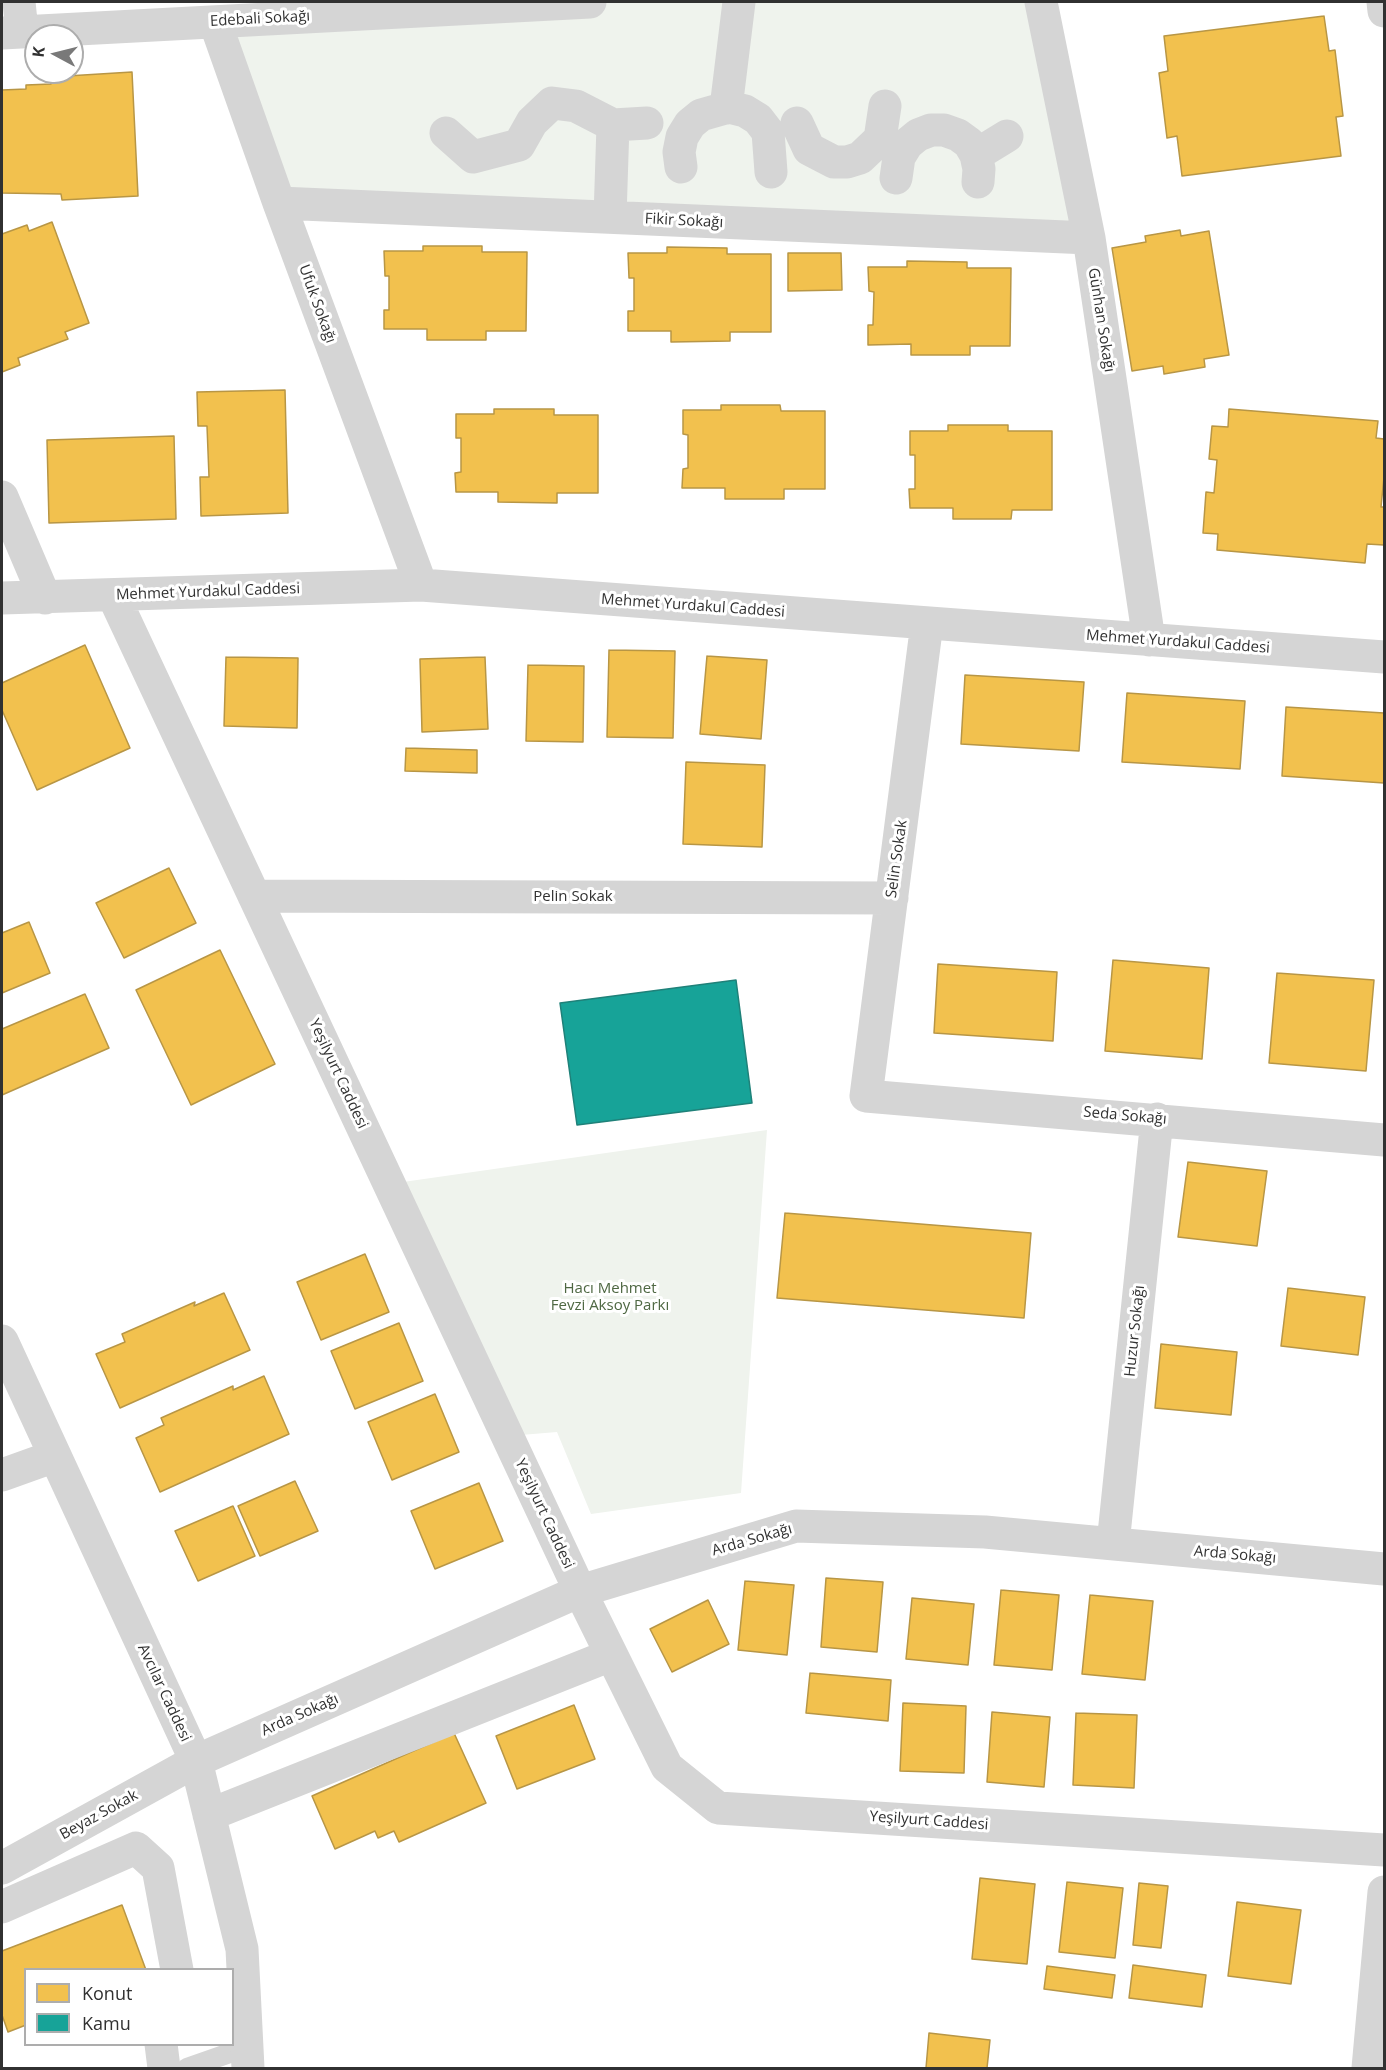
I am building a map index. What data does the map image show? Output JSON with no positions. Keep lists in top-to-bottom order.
{
  "streets": {
    "street": [
      "Edebali Sokağı",
      "Fikir Sokağı",
      "Ufuk Sokağı",
      "Günhan Sokağı",
      "Mehmet Yurdakul Caddesi",
      "Selin Sokak",
      "Pelin Sokak",
      "Yeşilyurt Caddesi",
      "Seda Sokağı",
      "Huzur Sokağı",
      "Arda Sokağı",
      "Avcılar Caddesi",
      "Beyaz Sokak"
    ]
  },
  "crossings": [
    ["Edebali Sokağı", "Ufuk Sokağı"],
    ["Fikir Sokağı", "Ufuk Sokağı"],
    ["Fikir Sokağı", "Günhan Sokağı"],
    ["Ufuk Sokağı", "Mehmet Yurdakul Caddesi"],
    ["Günhan Sokağı", "Mehmet Yurdakul Caddesi"],
    ["Mehmet Yurdakul Caddesi", "Selin Sokak"],
    ["Mehmet Yurdakul Caddesi", "Yeşilyurt Caddesi"],
    ["Selin Sokak", "Pelin Sokak"],
    ["Selin Sokak", "Seda Sokağı"],
    ["Pelin Sokak", "Yeşilyurt Caddesi"],
    ["Yeşilyurt Caddesi", "Arda Sokağı"],
    ["Seda Sokağı", "Huzur Sokağı"],
    ["Huzur Sokağı", "Arda Sokağı"],
    ["Arda Sokağı", "Avcılar Caddesi"],
    ["Arda Sokağı", "Beyaz Sokak"],
    ["Avcılar Caddesi", "Beyaz Sokak"]
  ],
  "parks": ["Hacı Mehmet Fevzi Aksoy Parkı"],
  "legend": ["Konut", "Kamu"],
  "north": "left"
}
